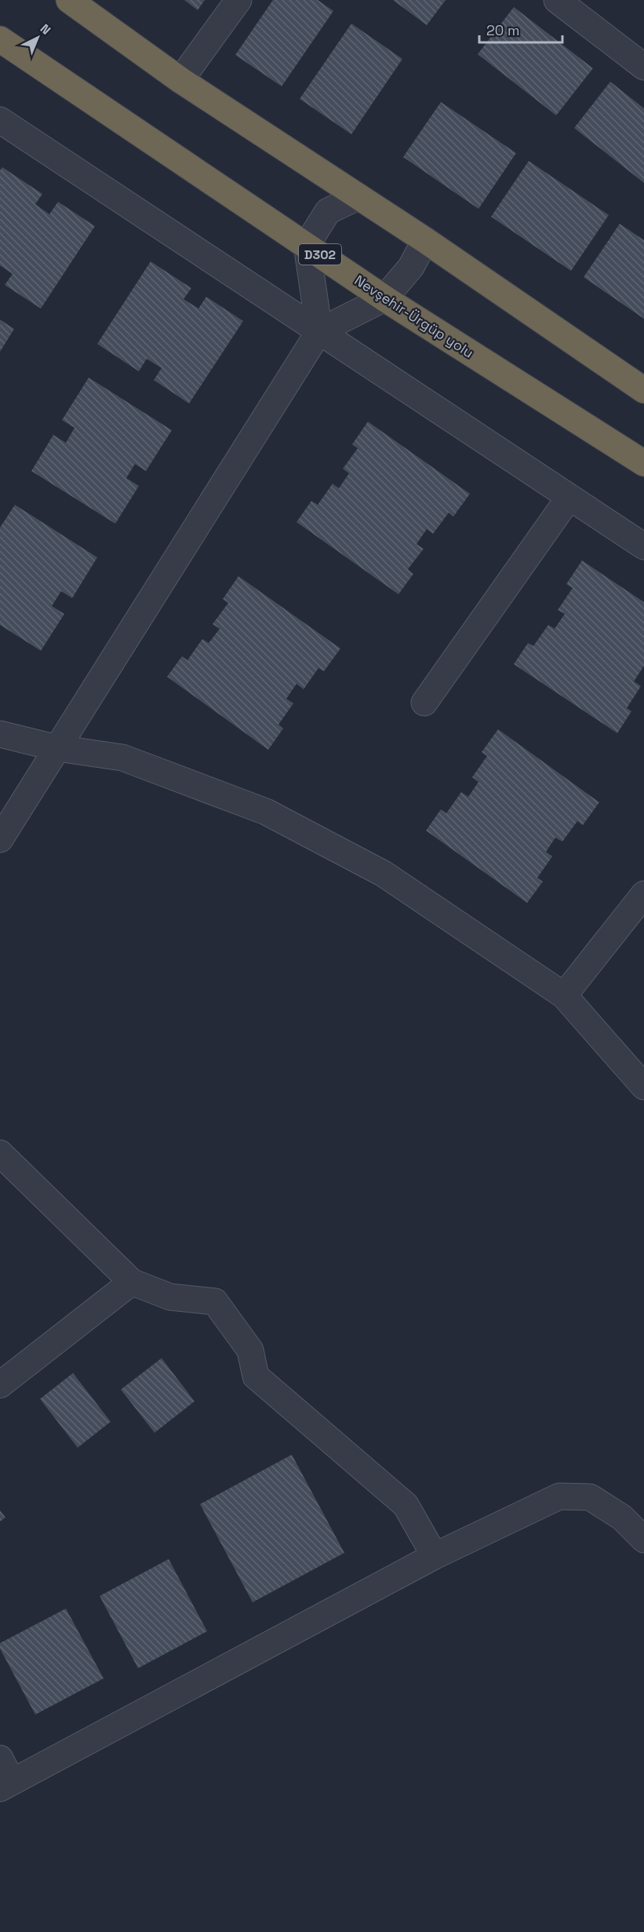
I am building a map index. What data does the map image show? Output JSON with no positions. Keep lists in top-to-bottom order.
{
  "streets": {
    "highway": ["D302", "Nevşehir-Ürgüp yolu"]
  },
  "scale_bar": "20 m",
  "north": "top right"
}
